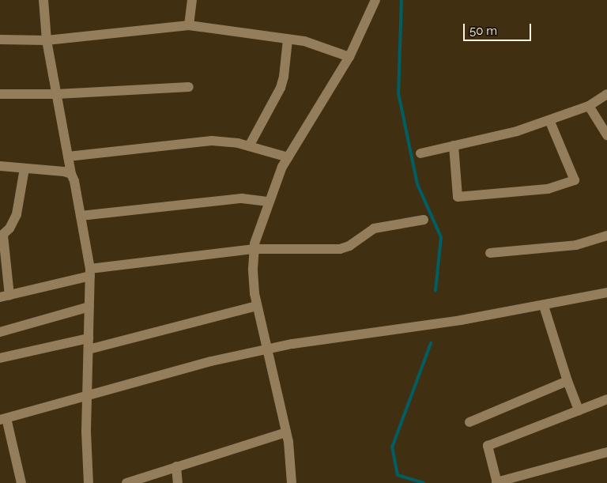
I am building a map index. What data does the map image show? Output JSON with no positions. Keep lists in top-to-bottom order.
{
  "scale_bar": "50 m"
}
